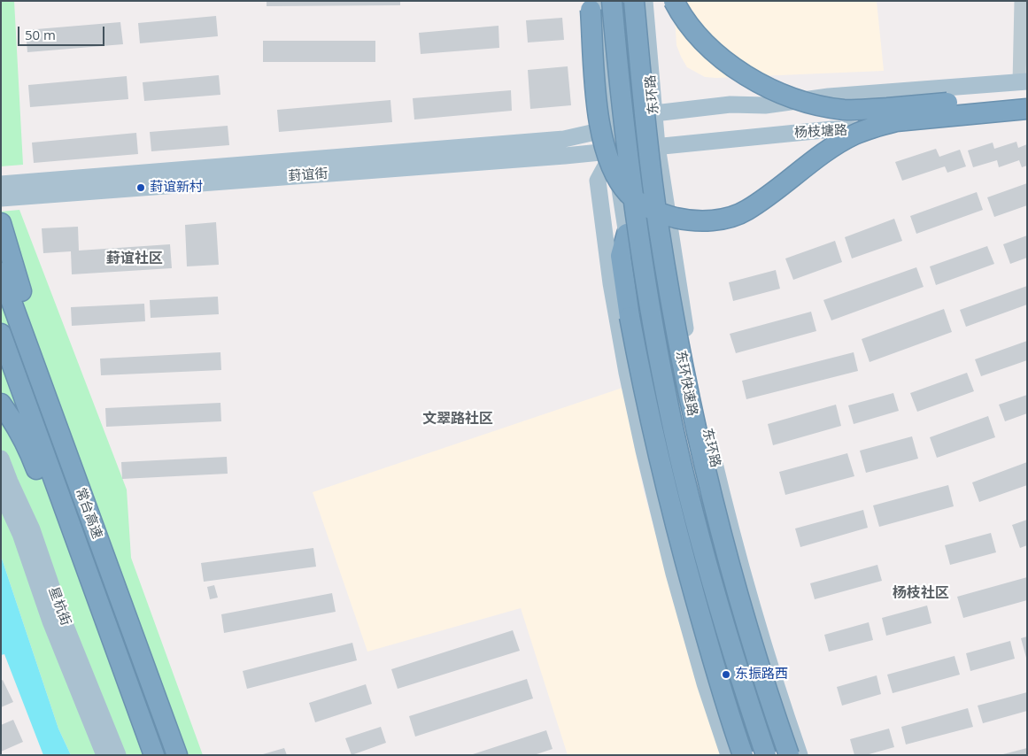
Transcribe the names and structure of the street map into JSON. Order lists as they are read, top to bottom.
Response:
{
  "streets": {
    "highway": ["东环快速路", "常台高速"],
    "main road": [
      "东环路",
      "杨枝塘路",
      "葑谊街",
      "星杭街"
    ]
  },
  "crossings": [
    ["东环路", "杨枝塘路"],
    ["杨枝塘路", "葑谊街"]
  ],
  "districts": ["葑谊社区", "文翠路社区", "杨枝社区"],
  "places": ["葑谊新村", "东振路西"],
  "scale_bar": "50 m"
}
